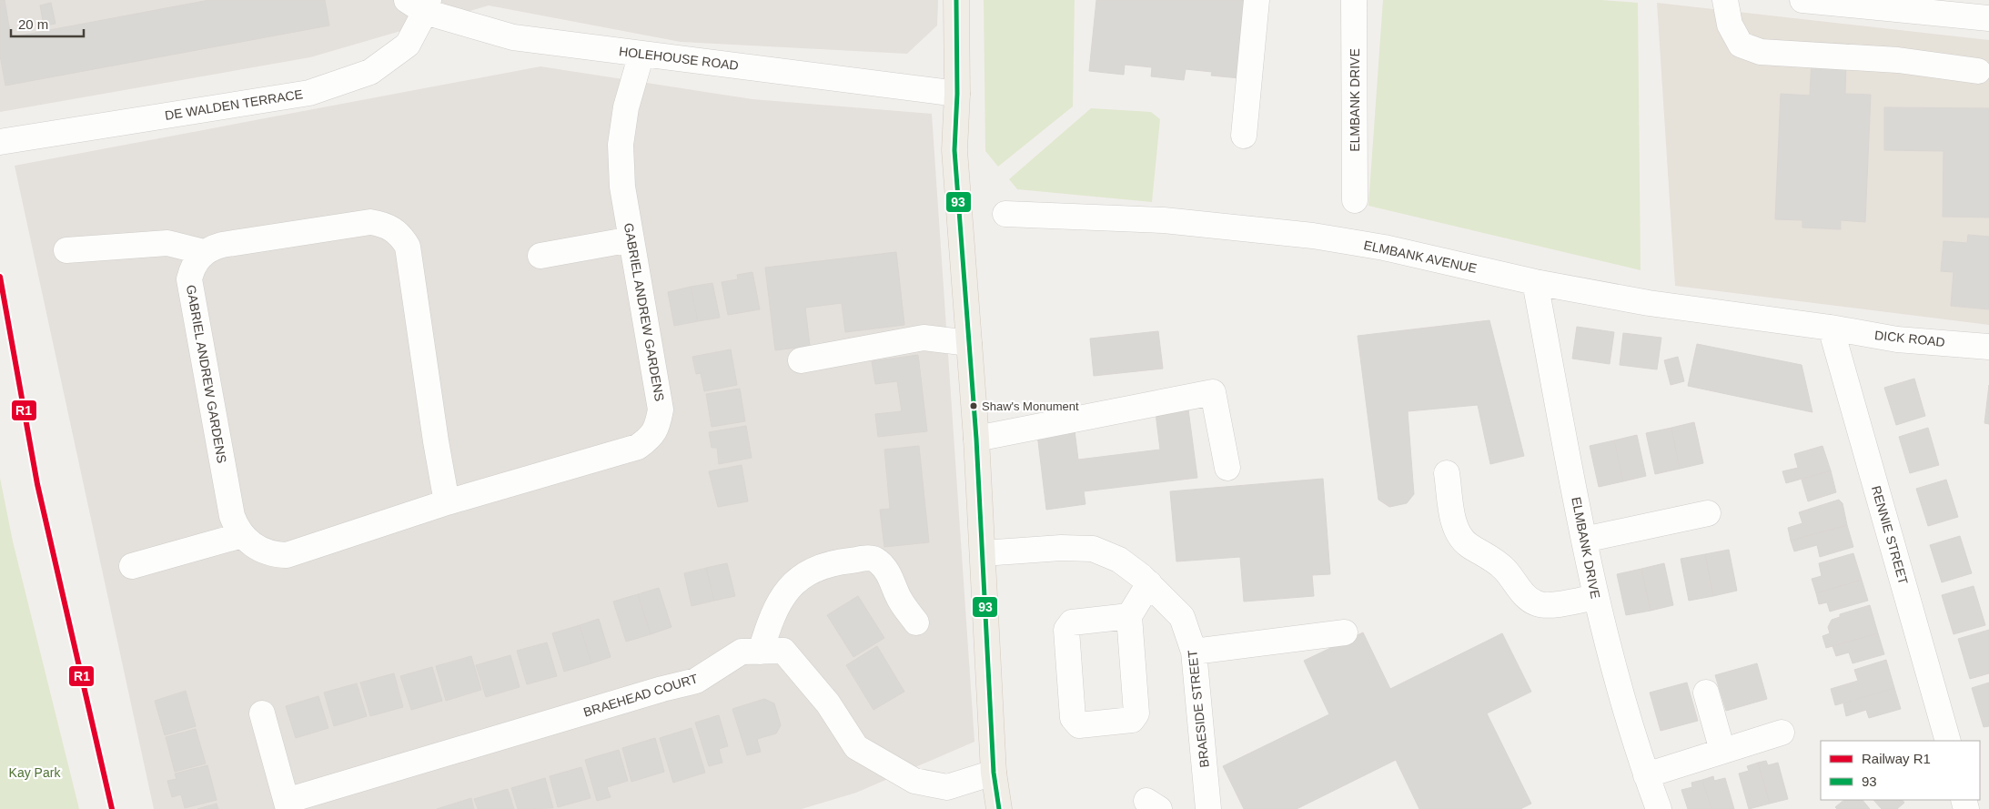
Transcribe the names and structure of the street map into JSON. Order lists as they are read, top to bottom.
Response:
{
  "streets": {
    "street": [
      "HOLEHOUSE ROAD",
      "ELMBANK DRIVE",
      "DE WALDEN TERRACE",
      "ELMBANK AVENUE",
      "GABRIEL ANDREW GARDENS",
      "DICK ROAD",
      "RENNIE STREET",
      "BRAEHEAD COURT",
      "BRAESIDE STREET"
    ]
  },
  "crossings": [
    ["HOLEHOUSE ROAD", "DE WALDEN TERRACE"],
    ["HOLEHOUSE ROAD", "GABRIEL ANDREW GARDENS"],
    ["ELMBANK DRIVE", "ELMBANK AVENUE"],
    ["ELMBANK AVENUE", "DICK ROAD"],
    ["ELMBANK AVENUE", "RENNIE STREET"],
    ["DICK ROAD", "RENNIE STREET"]
  ],
  "parks": ["Kay Park"],
  "places": ["Shaw's Monument"],
  "lines": ["transit line 93", "rail line R1"],
  "legend": ["Railway R1", "93"],
  "scale_bar": "20 m"
}
